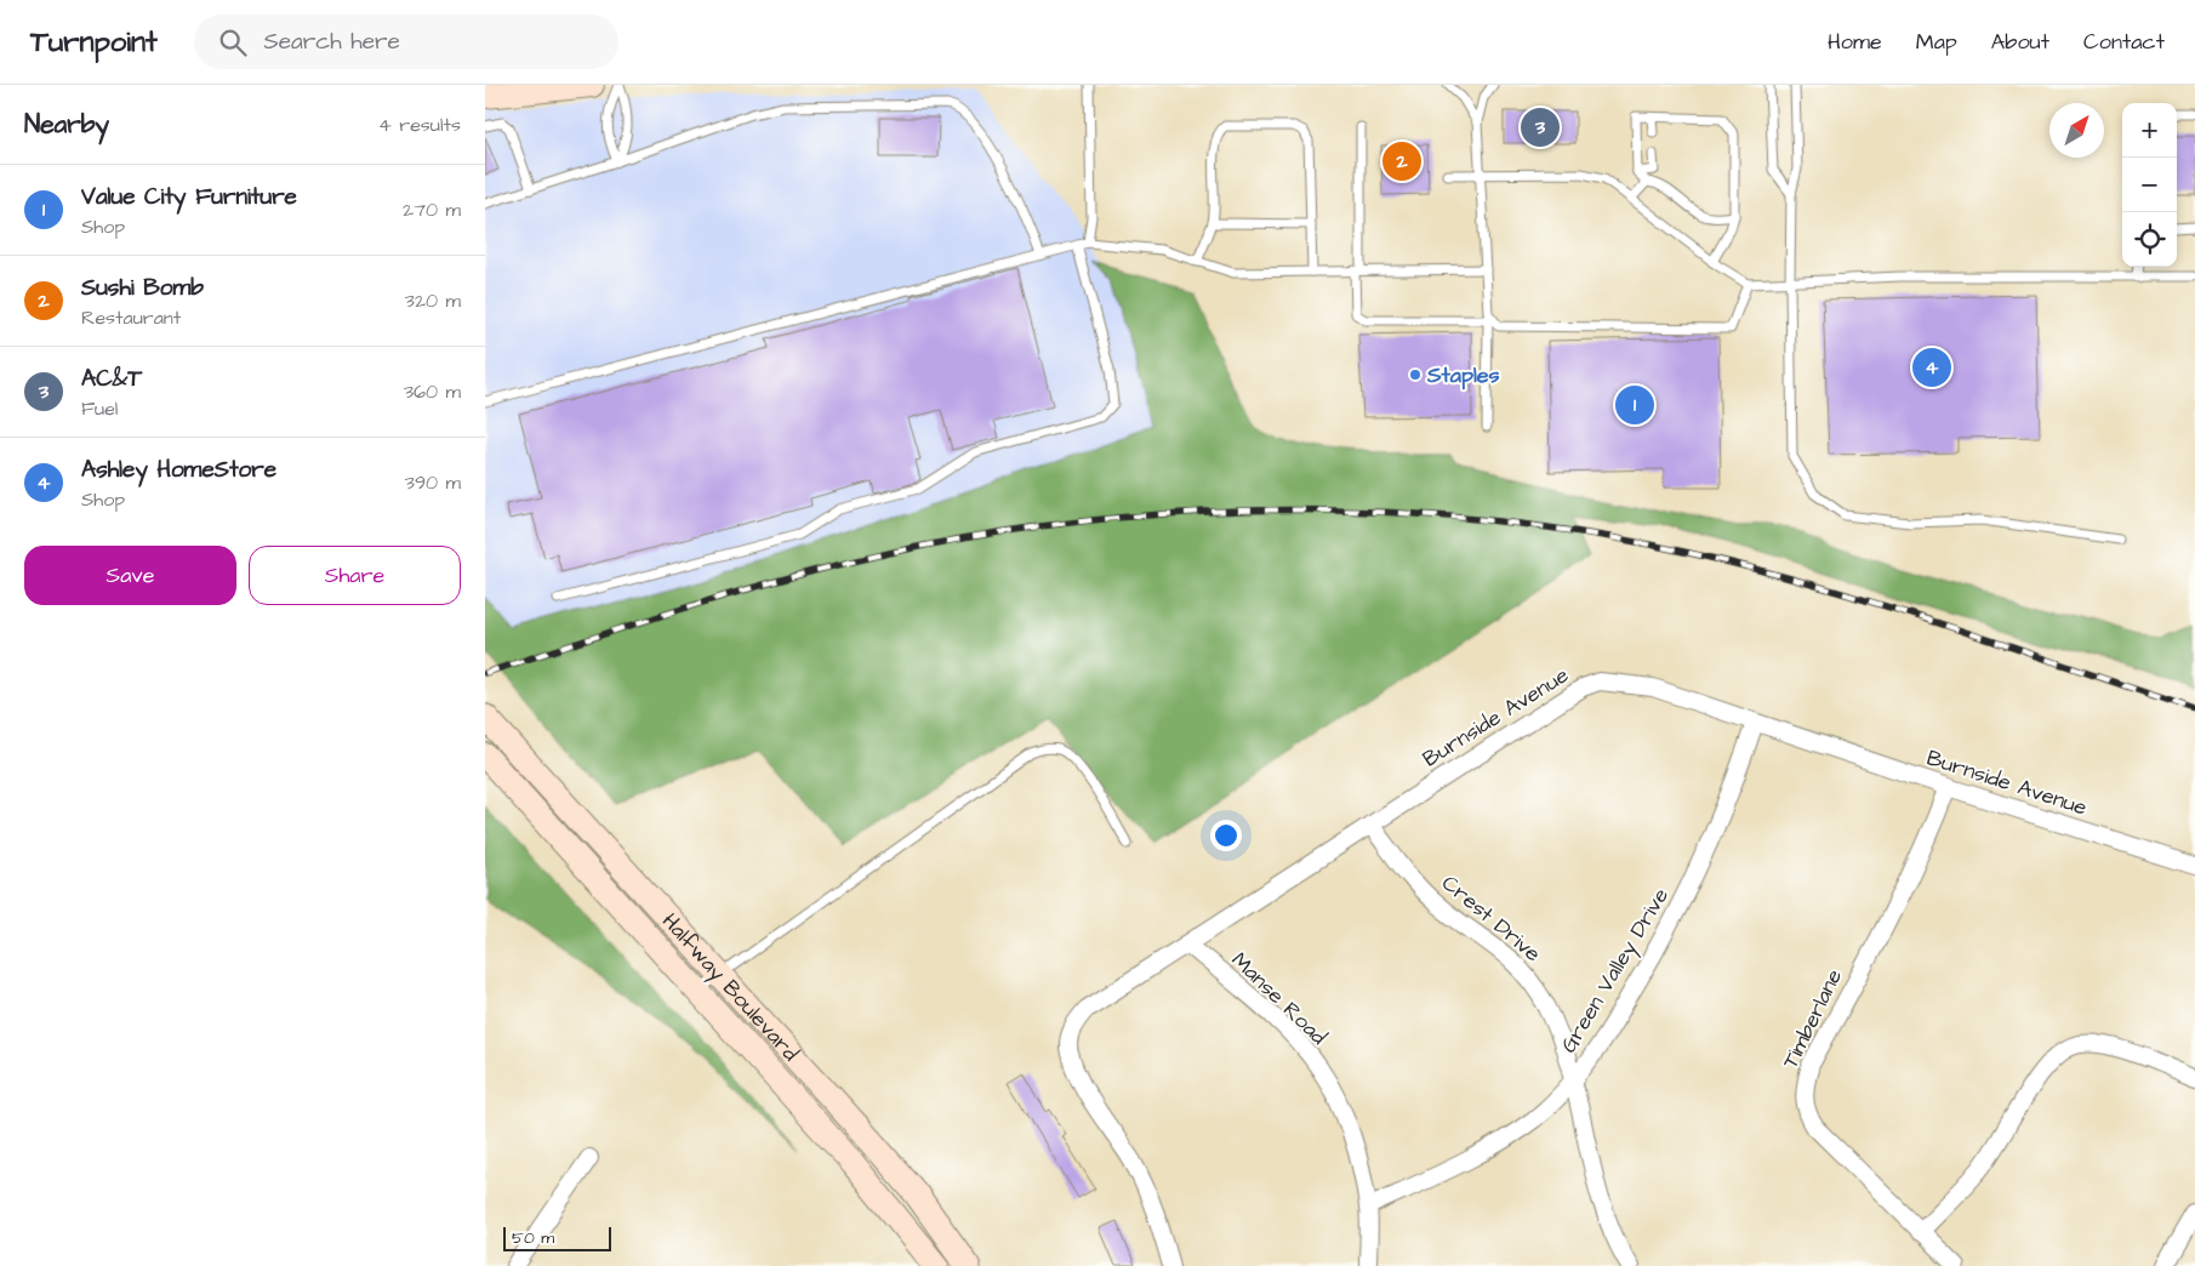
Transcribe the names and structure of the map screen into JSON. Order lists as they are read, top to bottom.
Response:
{
  "streets": {
    "main road": ["Halfway Boulevard"],
    "street": [
      "Burnside Avenue",
      "Crest Drive",
      "Green Valley Drive",
      "Manse Road",
      "Timberlane"
    ]
  },
  "crossings": [
    ["Burnside Avenue", "Crest Drive"],
    ["Burnside Avenue", "Green Valley Drive"],
    ["Burnside Avenue", "Manse Road"],
    ["Burnside Avenue", "Timberlane"],
    ["Crest Drive", "Green Valley Drive"],
    ["Green Valley Drive", "Manse Road"]
  ],
  "places": ["Staples"],
  "scale_bar": "50 m",
  "north": "top right",
  "page": {
    "header": "Turnpoint",
    "search": "Search here",
    "nav": [
      "Home",
      "Map",
      "About",
      "Contact"
    ],
    "heading": ["Nearby", "4 results"],
    "map_buttons": ["+", "−"],
    "pins": [
      "3",
      "2",
      "4",
      "1"
    ],
    "list": [
      {
        "mark": "1",
        "name": "Value City Furniture",
        "note": "Shop",
        "value": "270 m"
      },
      {
        "mark": "2",
        "name": "Sushi Bomb",
        "note": "Restaurant",
        "value": "320 m"
      },
      {
        "mark": "3",
        "name": "AC&T",
        "note": "Fuel",
        "value": "360 m"
      },
      {
        "mark": "4",
        "name": "Ashley HomeStore",
        "note": "Shop",
        "value": "390 m"
      }
    ],
    "buttons": ["Save", "Share"],
    "scale": "50 m"
  }
}
